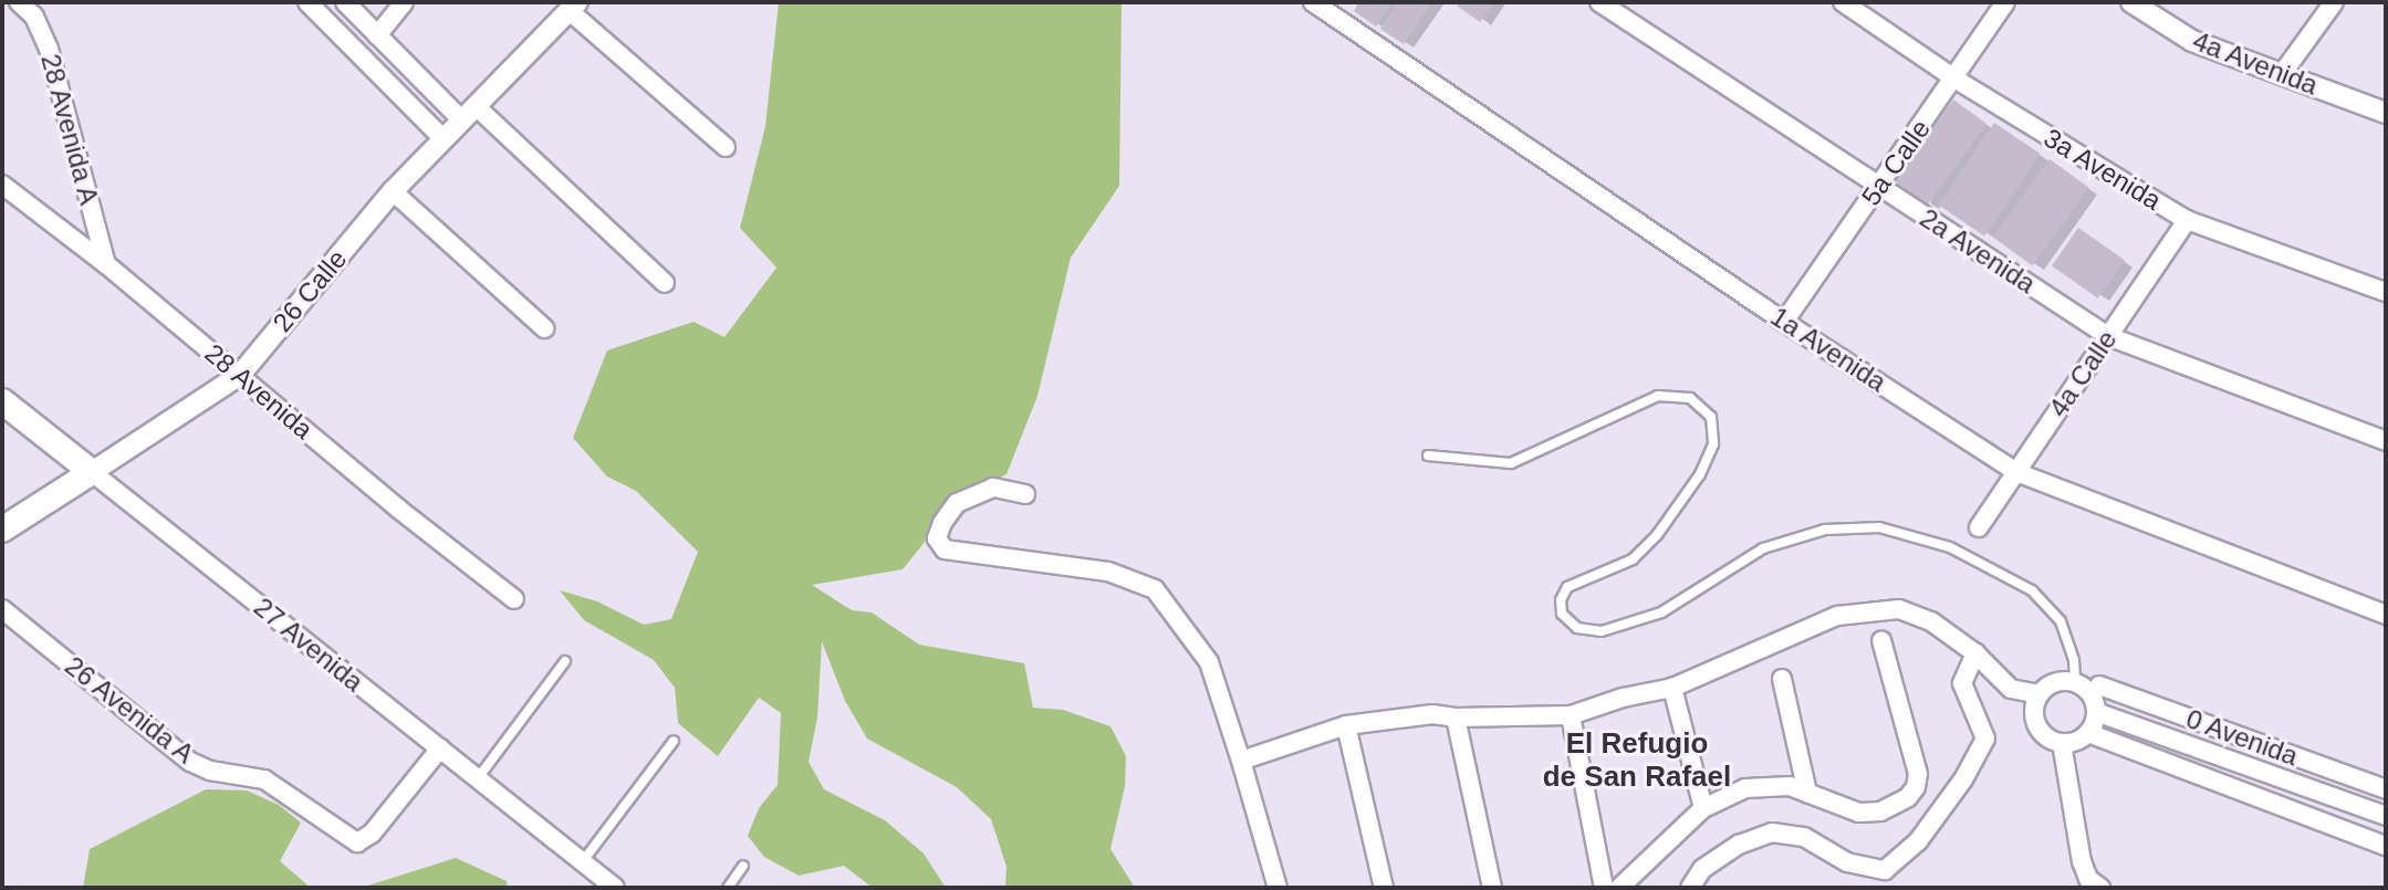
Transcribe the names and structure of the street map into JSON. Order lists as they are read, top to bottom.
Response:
{
  "streets": {
    "main road": ["26 Calle", "27 Avenida"],
    "street": [
      "4a Avenida",
      "28 Avenida A",
      "5a Calle",
      "3a Avenida",
      "2a Avenida",
      "1a Avenida",
      "4a Calle",
      "28 Avenida",
      "26 Avenida A",
      "0 Avenida"
    ]
  },
  "crossings": [
    ["28 Avenida A", "28 Avenida"],
    ["5a Calle", "3a Avenida"],
    ["5a Calle", "2a Avenida"],
    ["5a Calle", "1a Avenida"],
    ["3a Avenida", "4a Calle"],
    ["2a Avenida", "4a Calle"],
    ["26 Calle", "28 Avenida"],
    ["26 Calle", "27 Avenida"],
    ["1a Avenida", "4a Calle"],
    ["27 Avenida", "26 Avenida A"]
  ],
  "districts": ["El Refugio de San Rafael"]
}
